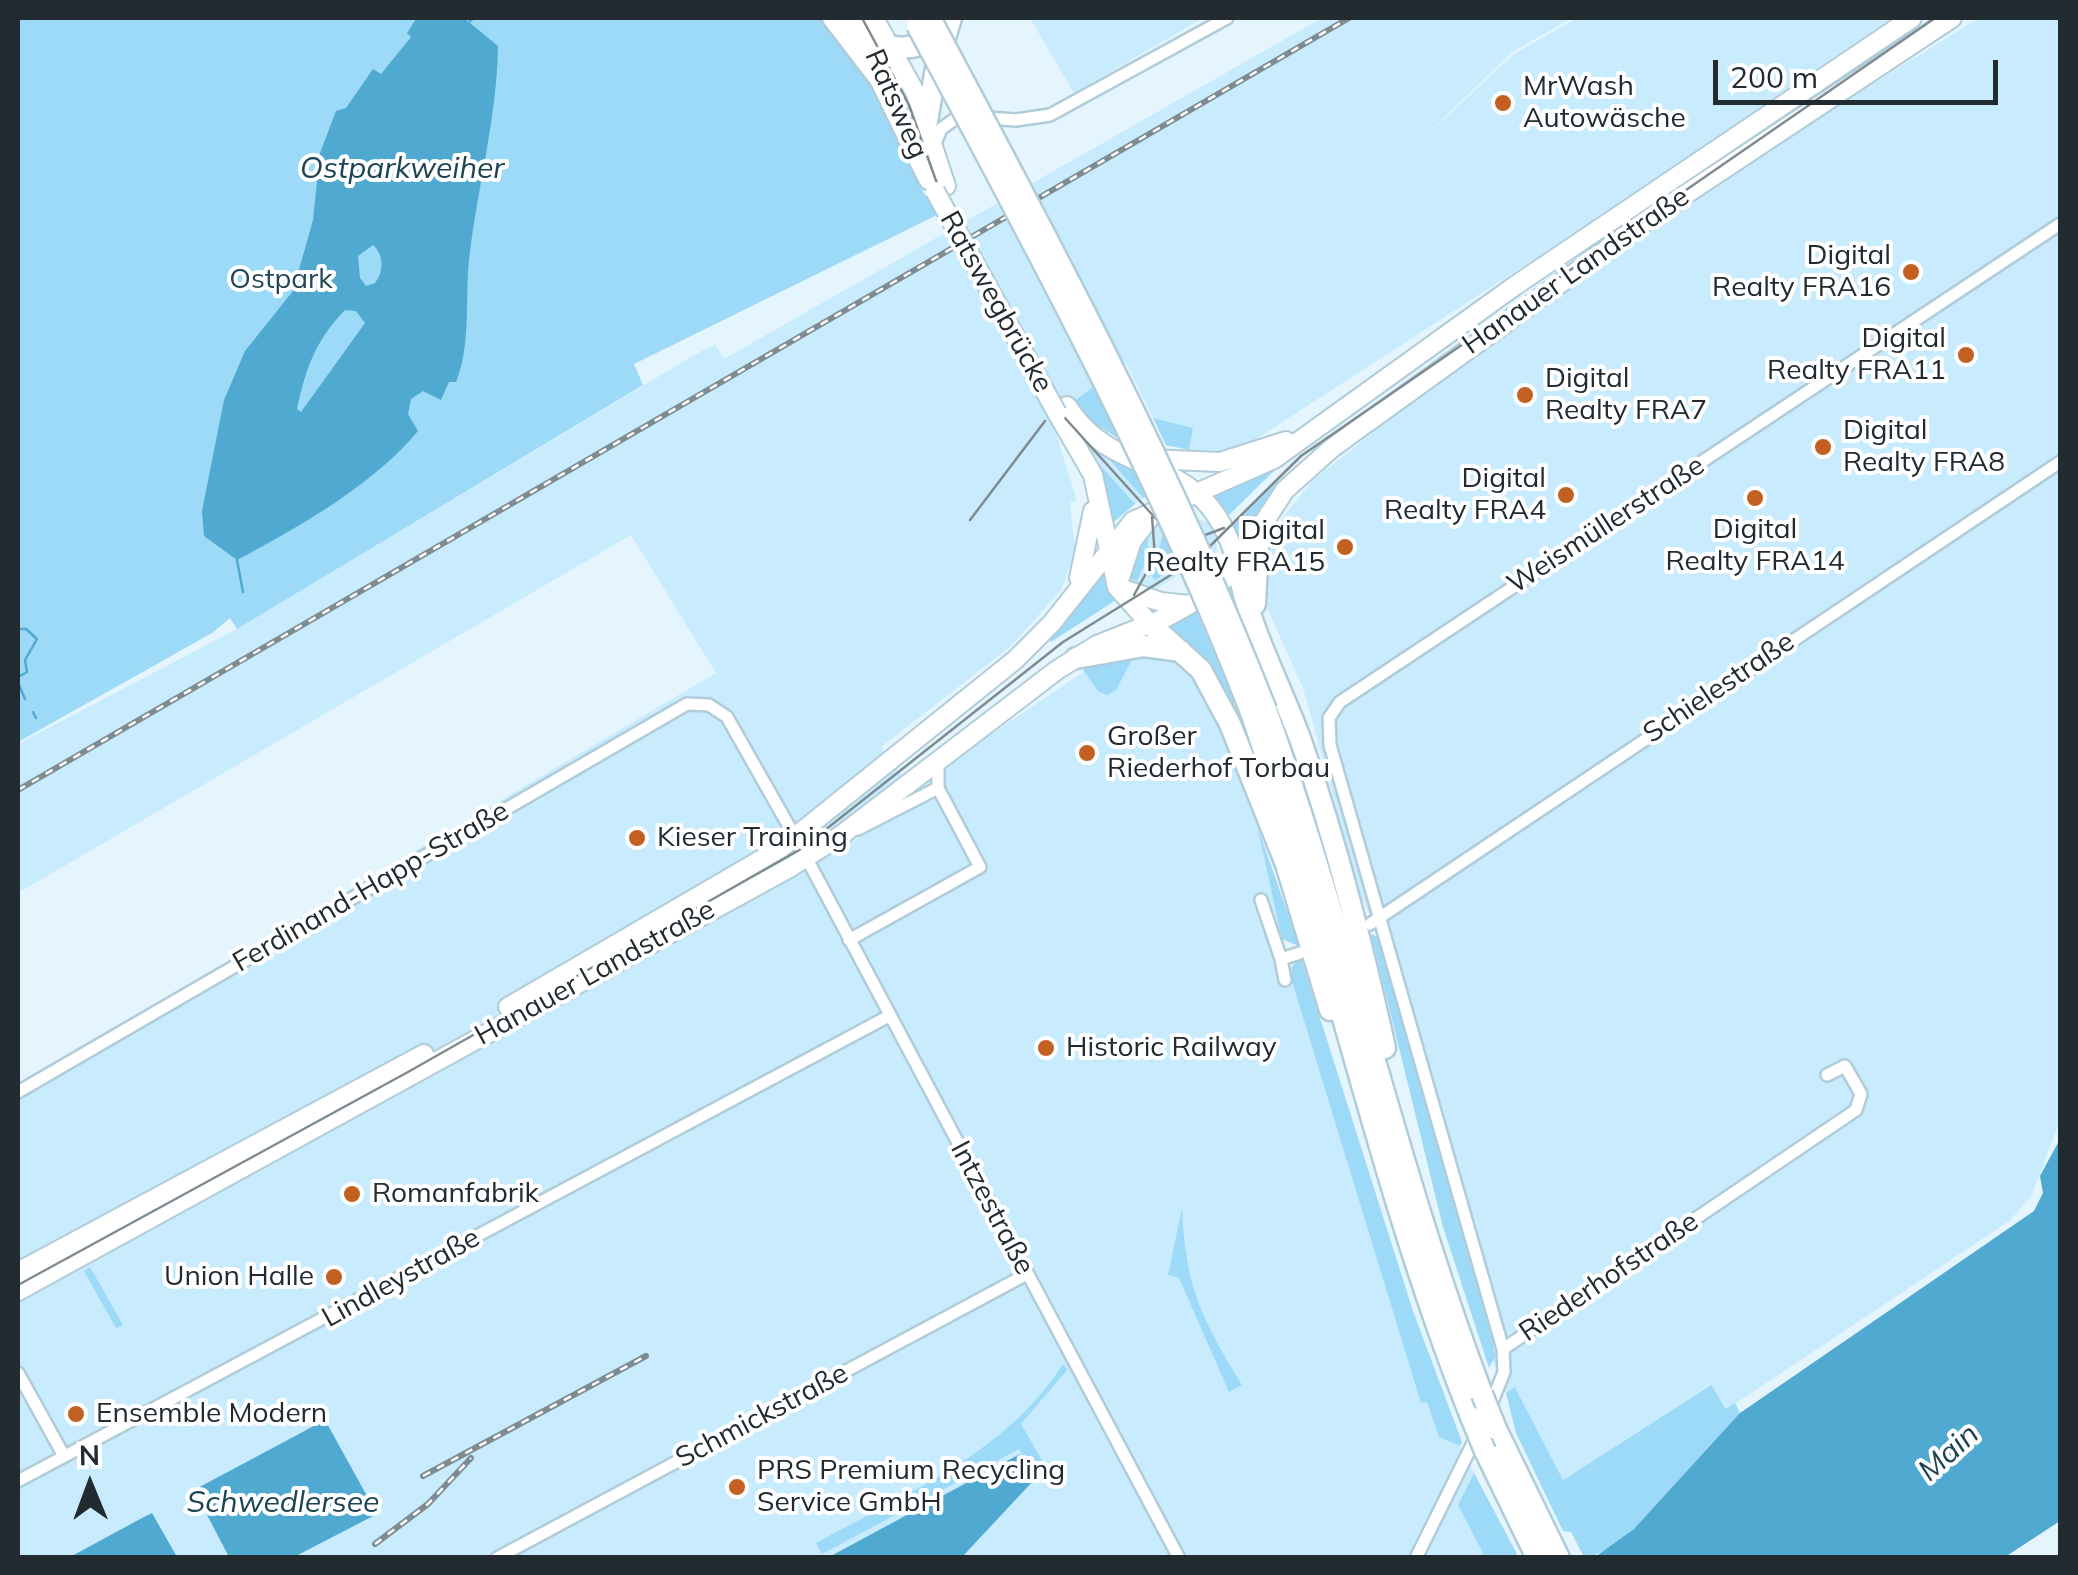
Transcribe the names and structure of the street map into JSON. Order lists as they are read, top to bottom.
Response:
{
  "streets": {
    "main road": ["Ratsweg", "Hanauer Landstraße", "Ratswegbrücke"],
    "street": [
      "Weismüllerstraße",
      "Schielestraße",
      "Ferdinand-Happ-Straße",
      "Intzestraße",
      "Riederhofstraße",
      "Lindleystraße",
      "Schmickstraße"
    ]
  },
  "crossings": [
    ["Ratsweg", "Ratswegbrücke"],
    ["Hanauer Landstraße", "Ferdinand-Happ-Straße"],
    ["Hanauer Landstraße", "Intzestraße"],
    ["Weismüllerstraße", "Schielestraße"],
    ["Weismüllerstraße", "Riederhofstraße"],
    ["Schielestraße", "Riederhofstraße"],
    ["Intzestraße", "Lindleystraße"],
    ["Intzestraße", "Schmickstraße"]
  ],
  "water": ["Ostparkweiher", "Main", "Schwedlersee"],
  "parks": ["Ostpark"],
  "places": [
    "MrWash Autowäsche",
    "Digital Realty FRA16",
    "Digital Realty FRA11",
    "Digital Realty FRA7",
    "Digital Realty FRA8",
    "Digital Realty FRA4",
    "Digital Realty FRA14",
    "Digital Realty FRA15",
    "Großer Riederhof Torbau",
    "Kieser Training",
    "Historic Railway",
    "Romanfabrik",
    "Union Halle",
    "Ensemble Modern",
    "PRS Premium Recycling Service GmbH"
  ],
  "scale_bar": "200 m",
  "north": "top"
}
